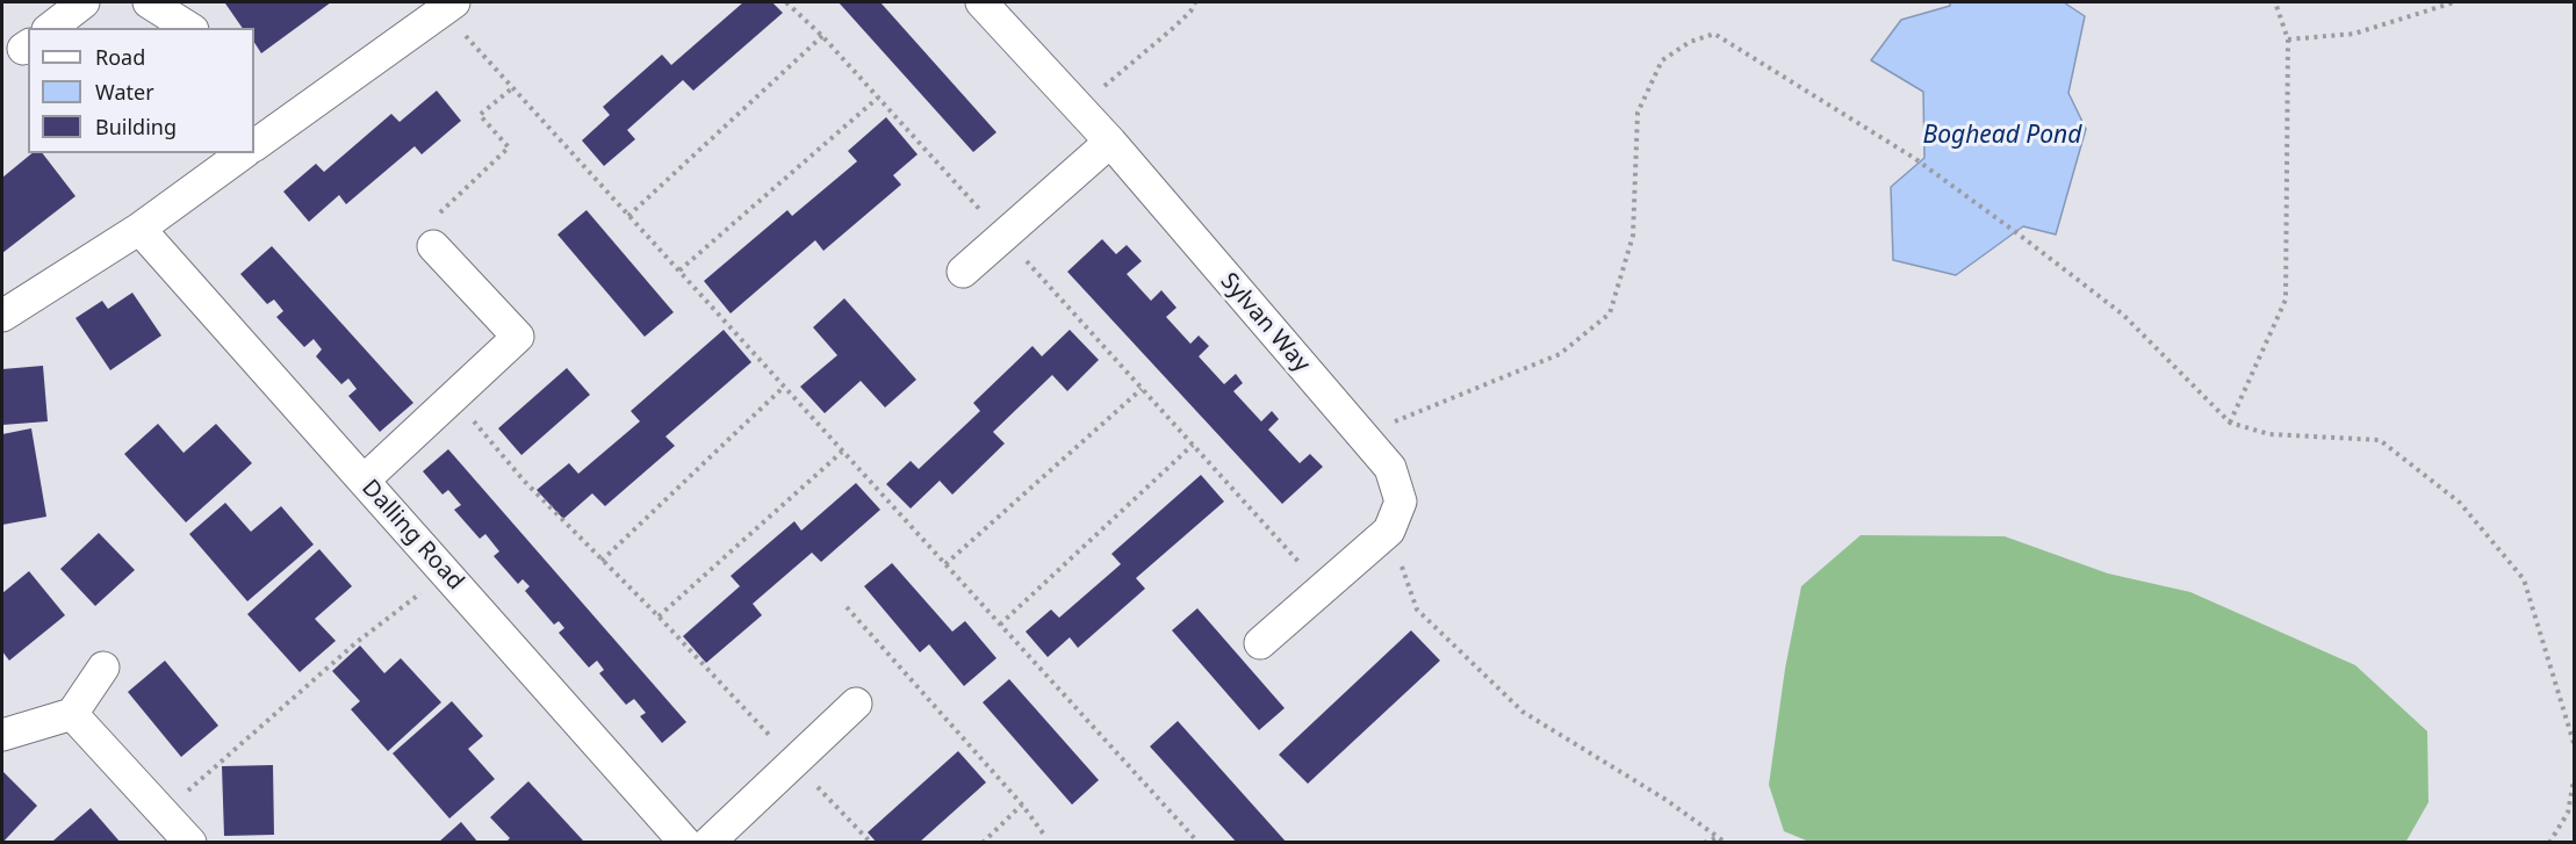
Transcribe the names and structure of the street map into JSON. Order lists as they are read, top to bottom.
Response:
{
  "streets": {
    "street": ["Sylvan Way", "Dalling Road"]
  },
  "water": ["Boghead Pond"],
  "legend": ["Road", "Water", "Building"]
}
